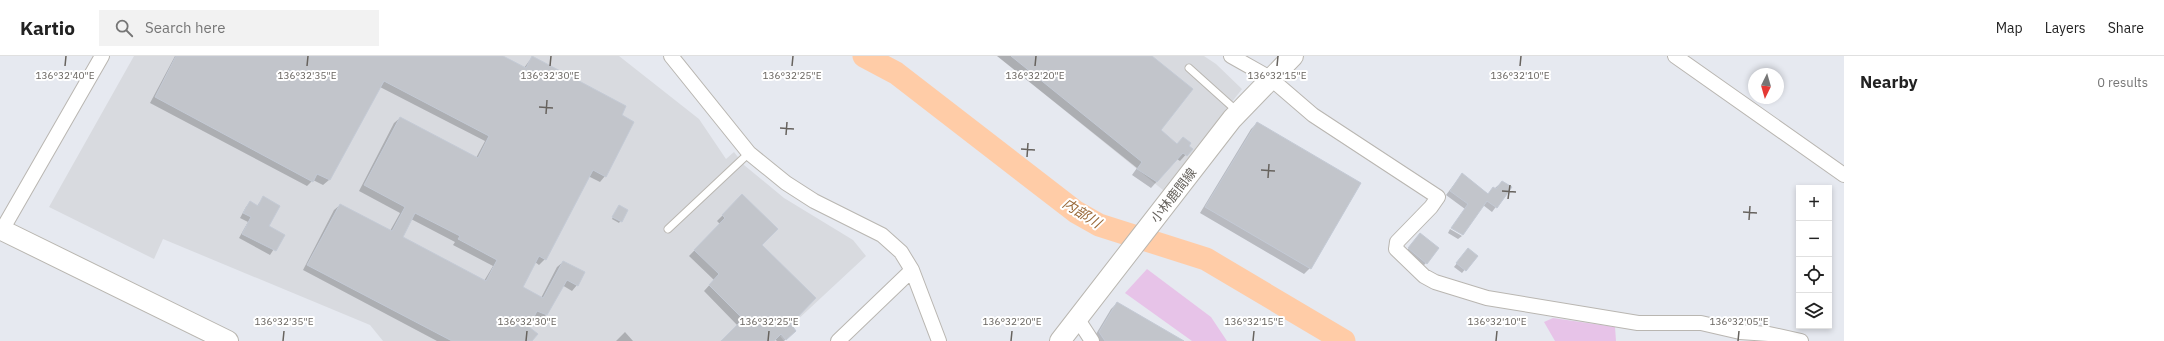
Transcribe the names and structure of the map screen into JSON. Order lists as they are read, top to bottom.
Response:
{
  "streets": {
    "main road": ["小林鹿間線"]
  },
  "water": ["内部川"],
  "north": "bottom",
  "page": {
    "header": "Kartio",
    "search": "Search here",
    "nav": ["Map", "Layers", "Share"],
    "heading": ["Nearby", "0 results"],
    "map_buttons": ["+", "−"]
  },
  "coordinates": [
    "136°32'40\"E",
    "136°32'35\"E",
    "136°32'30\"E",
    "136°32'25\"E",
    "136°32'20\"E",
    "136°32'15\"E",
    "136°32'10\"E",
    "136°32'05\"E"
  ]
}
